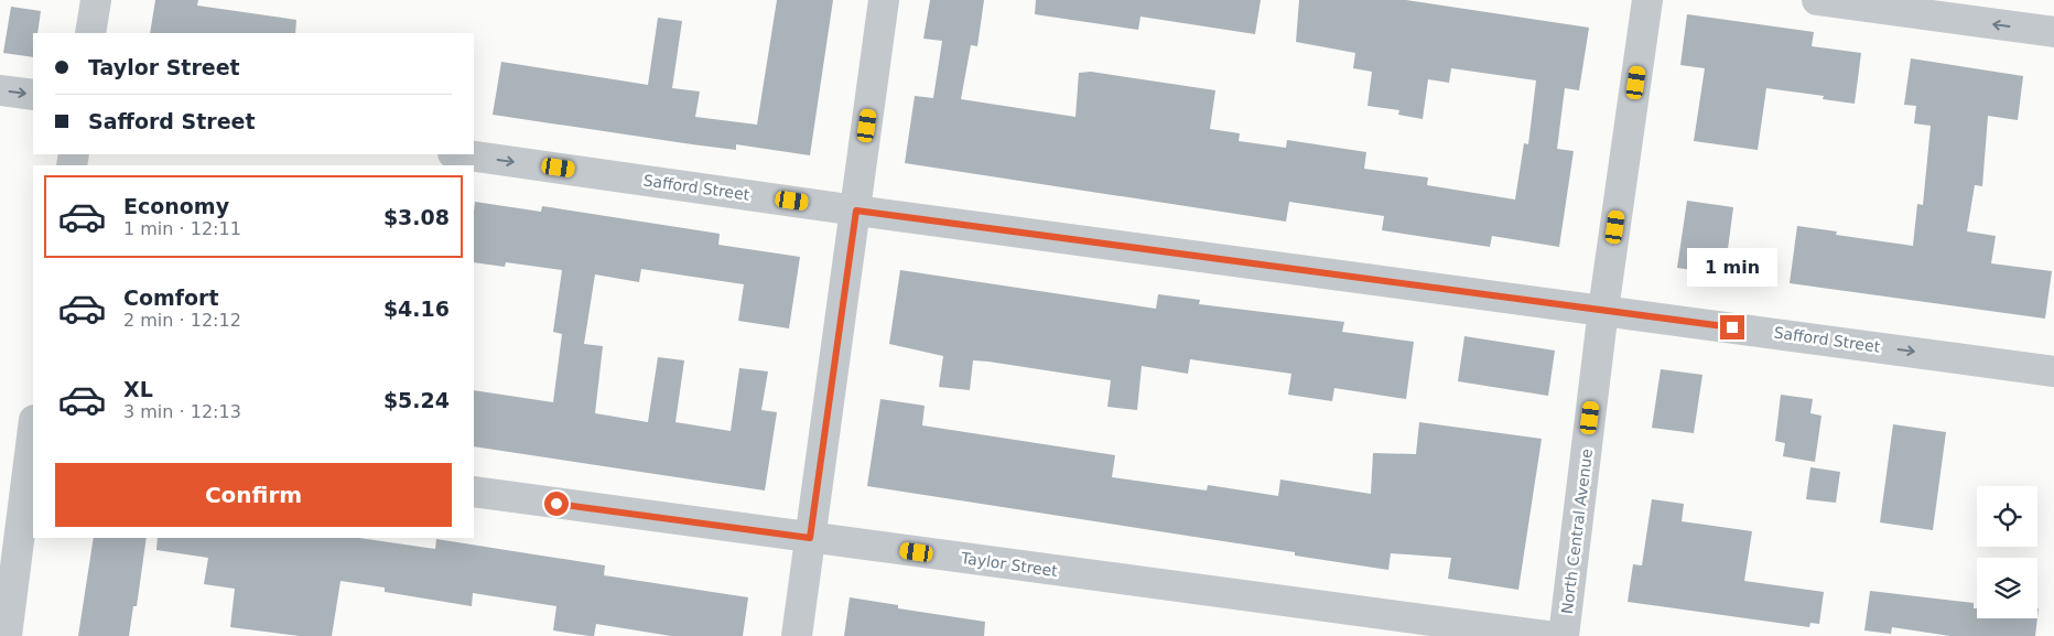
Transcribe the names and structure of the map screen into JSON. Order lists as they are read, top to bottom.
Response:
{
  "streets": {
    "street": ["Safford Street", "North Central Avenue", "Taylor Street"]
  },
  "crossings": [
    ["Safford Street", "North Central Avenue"]
  ],
  "one_way": ["Safford Street"],
  "page": {
    "banner": ["Taylor Street", "Safford Street"],
    "list": [
      {
        "name": "Economy",
        "note": "1 min · 12:11",
        "value": "$3.08"
      },
      {
        "name": "Comfort",
        "note": "2 min · 12:12",
        "value": "$4.16"
      },
      {
        "name": "XL",
        "note": "3 min · 12:13",
        "value": "$5.24"
      }
    ],
    "bubble": "1 min",
    "buttons": "Confirm"
  }
}
